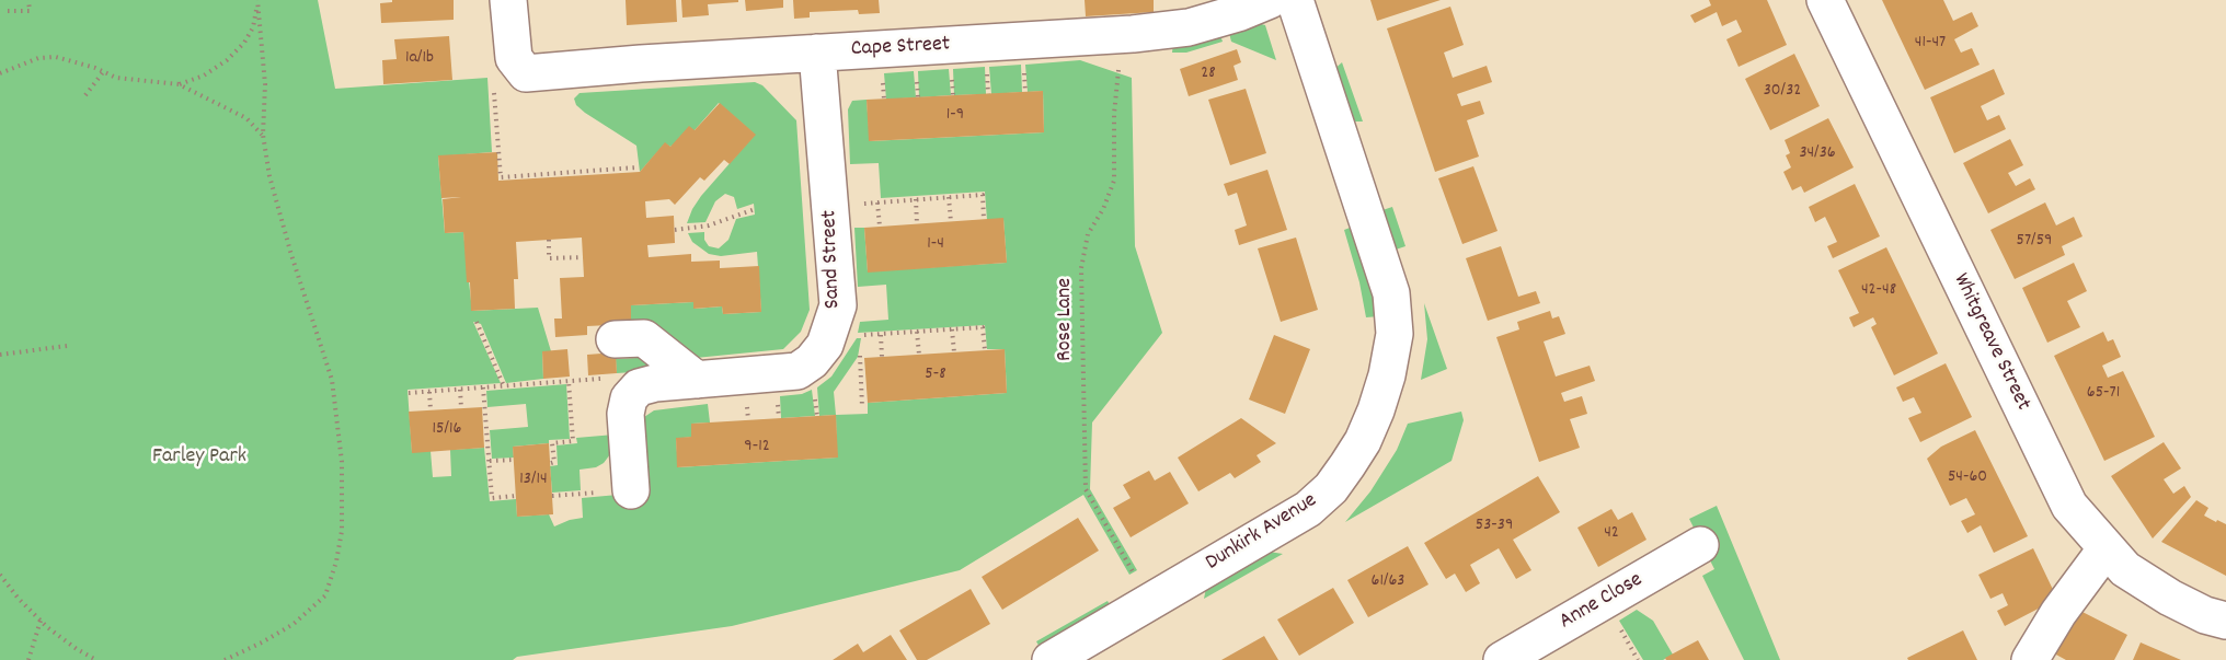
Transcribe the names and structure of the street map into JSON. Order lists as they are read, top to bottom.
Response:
{
  "streets": {
    "street": [
      "Cape Street",
      "Sand Street",
      "Whitgreave Street",
      "Dunkirk Avenue",
      "Anne Close"
    ],
    "path": ["Rose Lane"]
  },
  "crossings": [
    ["Cape Street", "Sand Street"]
  ],
  "parks": ["Farley Park"],
  "house_numbers": [
    "41-47",
    "1a/1b",
    "28",
    "30/32",
    "1-9",
    "34/36",
    "57/59",
    "1-4",
    "42-48",
    "5-8",
    "65-71",
    "15/16",
    "9-12",
    "54-60",
    "13/14",
    "53-39",
    "42",
    "61/63"
  ]
}
